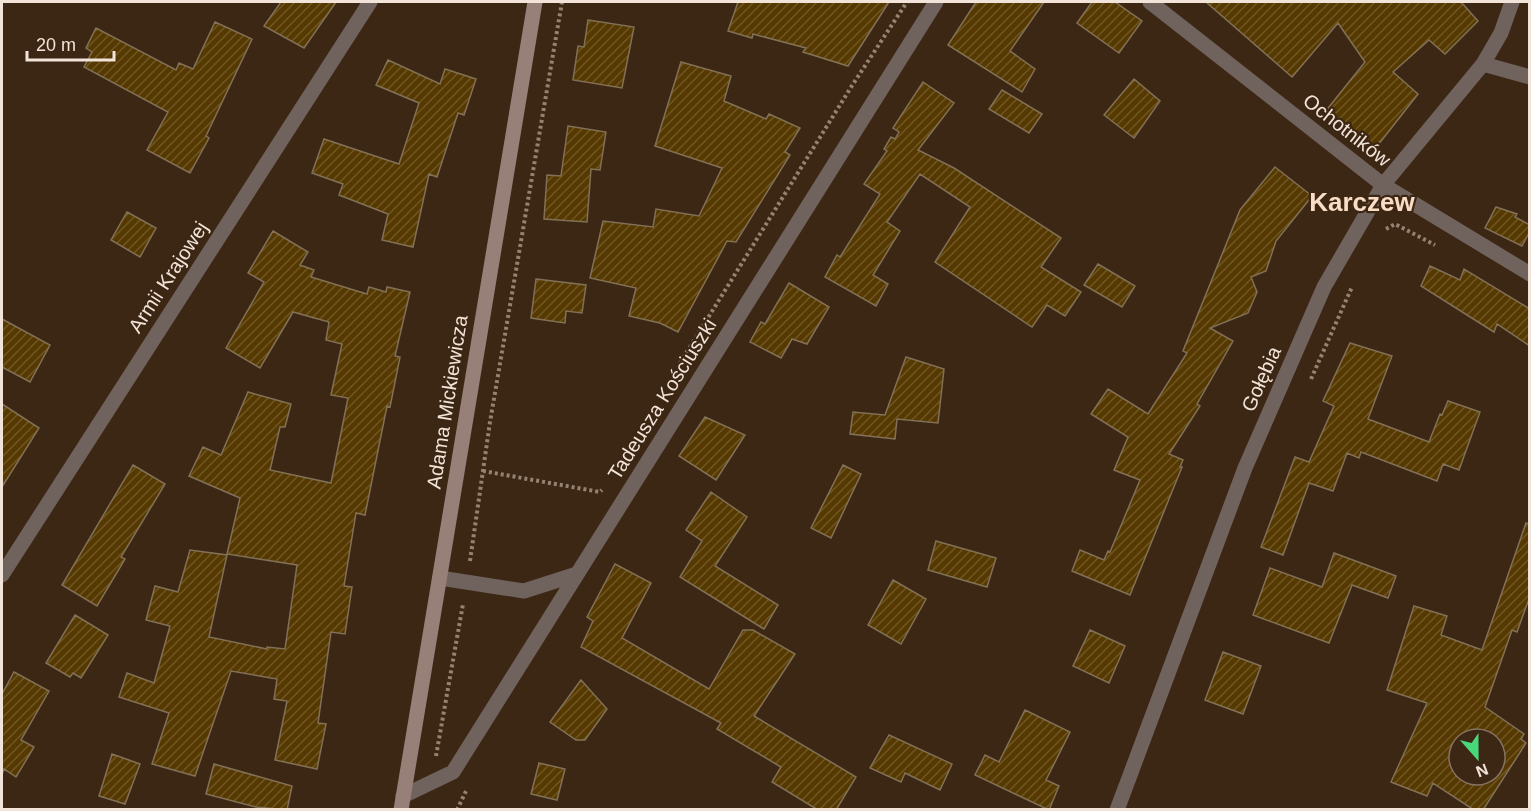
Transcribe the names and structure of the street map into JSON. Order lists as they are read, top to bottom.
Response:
{
  "streets": {
    "main road": ["Adama Mickiewicza"],
    "street": [
      "Ochotników",
      "Armii Krajowej",
      "Gołębia",
      "Tadeusza Kościuszki"
    ]
  },
  "crossings": [
    ["Ochotników", "Gołębia"]
  ],
  "districts": ["Karczew"],
  "scale_bar": "20 m",
  "north": "bottom"
}
